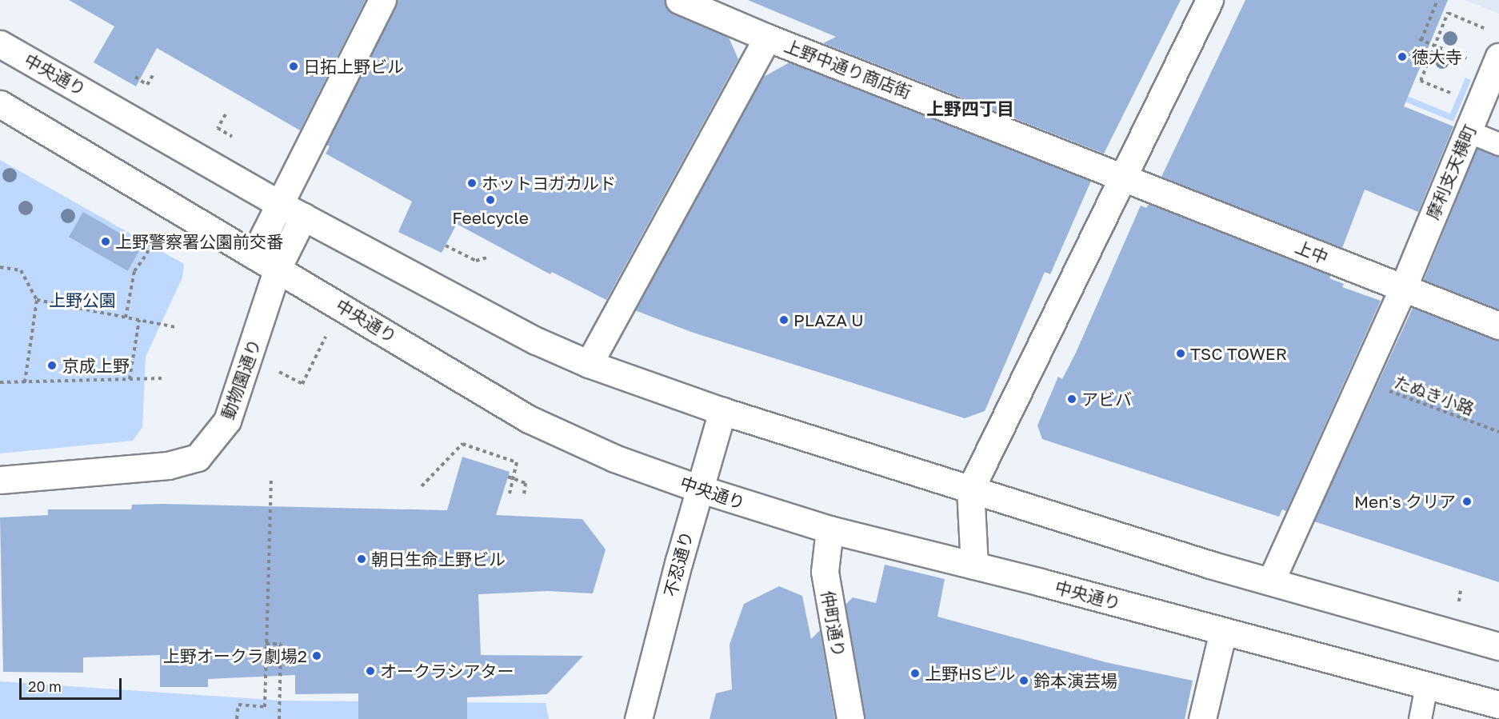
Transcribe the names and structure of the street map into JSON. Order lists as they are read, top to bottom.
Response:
{
  "streets": {
    "main road": [
      "上野中通り商店街",
      "中央通り",
      "摩利支天横町",
      "上中",
      "動物園通り",
      "不忍通り",
      "仲町通り"
    ],
    "path": ["たぬき小路"]
  },
  "crossings": [
    ["上野中通り商店街", "上中"],
    ["中央通り", "摩利支天横町"],
    ["中央通り", "動物園通り"],
    ["中央通り", "不忍通り"],
    ["中央通り", "仲町通り"],
    ["摩利支天横町", "上中"],
    ["摩利支天横町", "たぬき小路"]
  ],
  "districts": ["上野四丁目"],
  "parks": ["上野公園"],
  "places": [
    "徳大寺",
    "日拓上野ビル",
    "ホットヨガカルド",
    "Feelcycle",
    "上野警察署公園前交番",
    "PLAZA U",
    "TSC TOWER",
    "京成上野",
    "アビバ",
    "Men's クリア",
    "朝日生命上野ビル",
    "上野オークラ劇場2",
    "オークラシアター",
    "上野HSビル",
    "鈴本演芸場"
  ],
  "scale_bar": "20 m"
}
